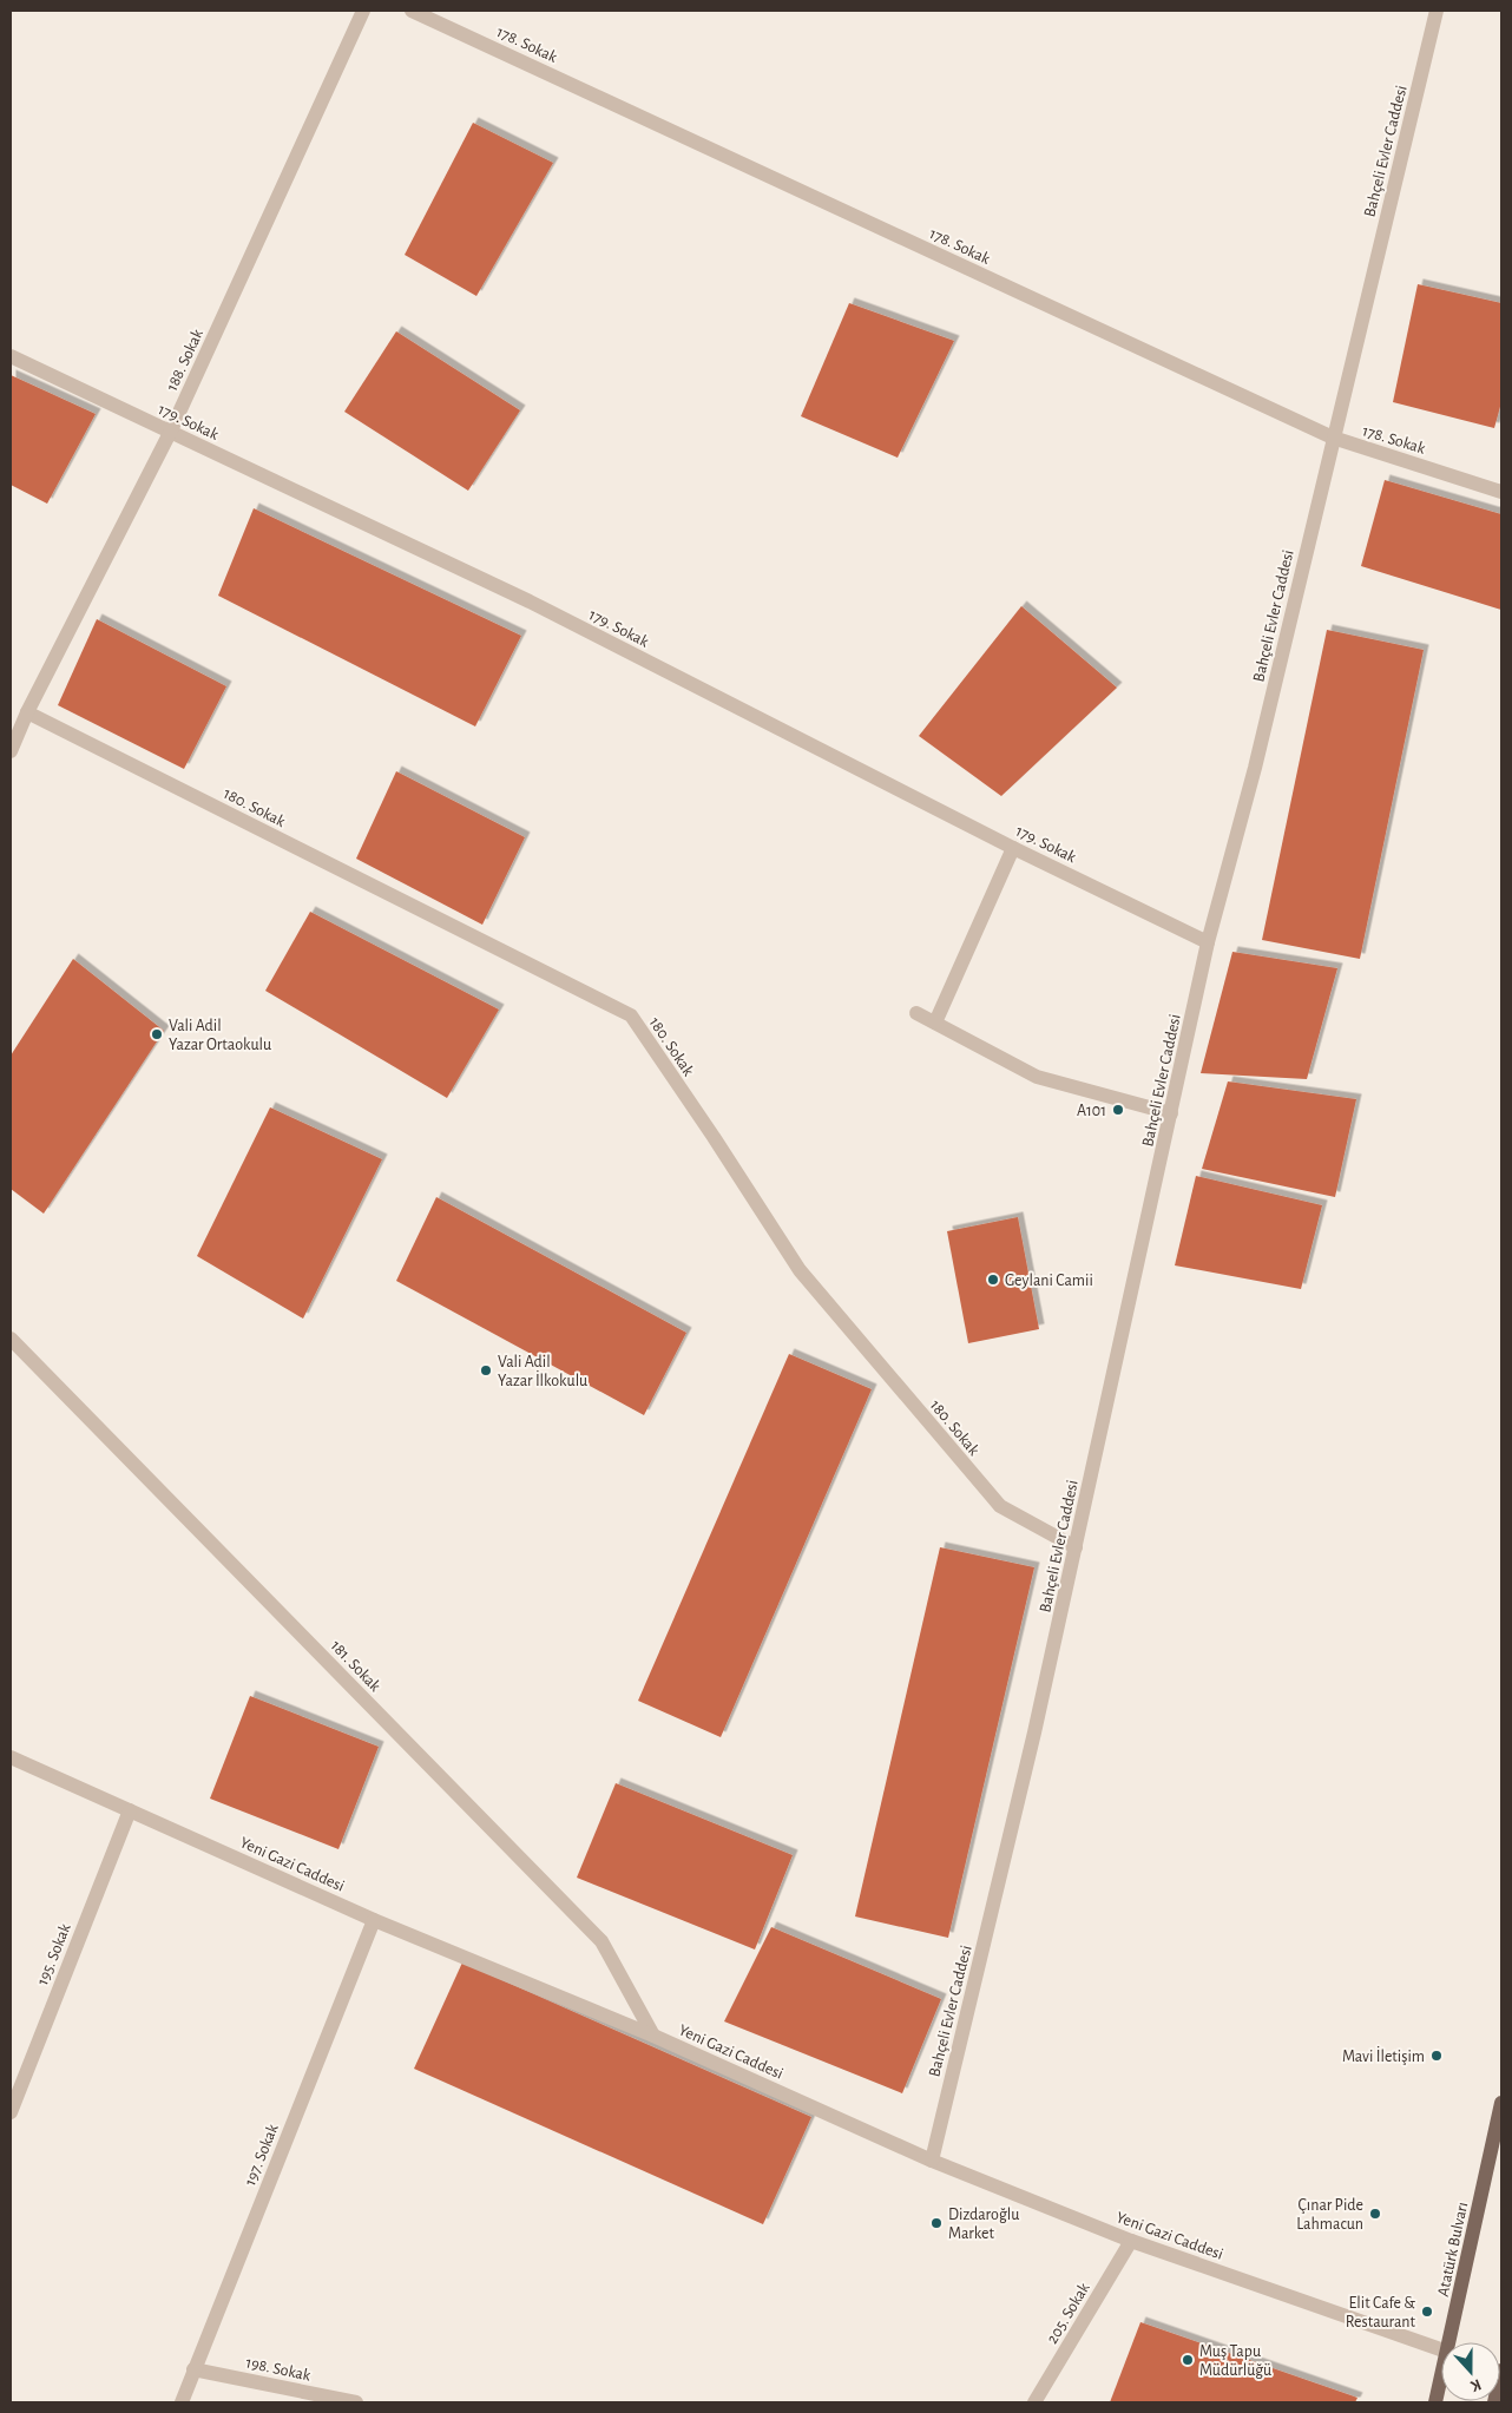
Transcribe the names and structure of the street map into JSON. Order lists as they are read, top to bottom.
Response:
{
  "streets": {
    "main road": ["Atatürk Bulvarı"],
    "street": [
      "178. Sokak",
      "Bahçeli Evler Caddesi",
      "188. Sokak",
      "179. Sokak",
      "180. Sokak",
      "181. Sokak",
      "Yeni Gazi Caddesi",
      "195. Sokak",
      "197. Sokak",
      "205. Sokak",
      "198. Sokak"
    ]
  },
  "crossings": [
    ["178. Sokak", "Bahçeli Evler Caddesi"],
    ["Bahçeli Evler Caddesi", "179. Sokak"],
    ["Bahçeli Evler Caddesi", "180. Sokak"],
    ["Bahçeli Evler Caddesi", "Yeni Gazi Caddesi"],
    ["188. Sokak", "179. Sokak"],
    ["188. Sokak", "180. Sokak"],
    ["181. Sokak", "Yeni Gazi Caddesi"],
    ["Yeni Gazi Caddesi", "195. Sokak"],
    ["Yeni Gazi Caddesi", "197. Sokak"],
    ["Yeni Gazi Caddesi", "205. Sokak"],
    ["197. Sokak", "198. Sokak"]
  ],
  "places": [
    "Vali Adil Yazar Ortaokulu",
    "A101",
    "Geylani Camii",
    "Vali Adil Yazar İlkokulu",
    "Mavi İletişim",
    "Çınar Pide Lahmacun",
    "Dizdaroğlu Market",
    "Elit Cafe & Restaurant",
    "Muş Tapu Müdürlüğü"
  ],
  "north": "bottom"
}
